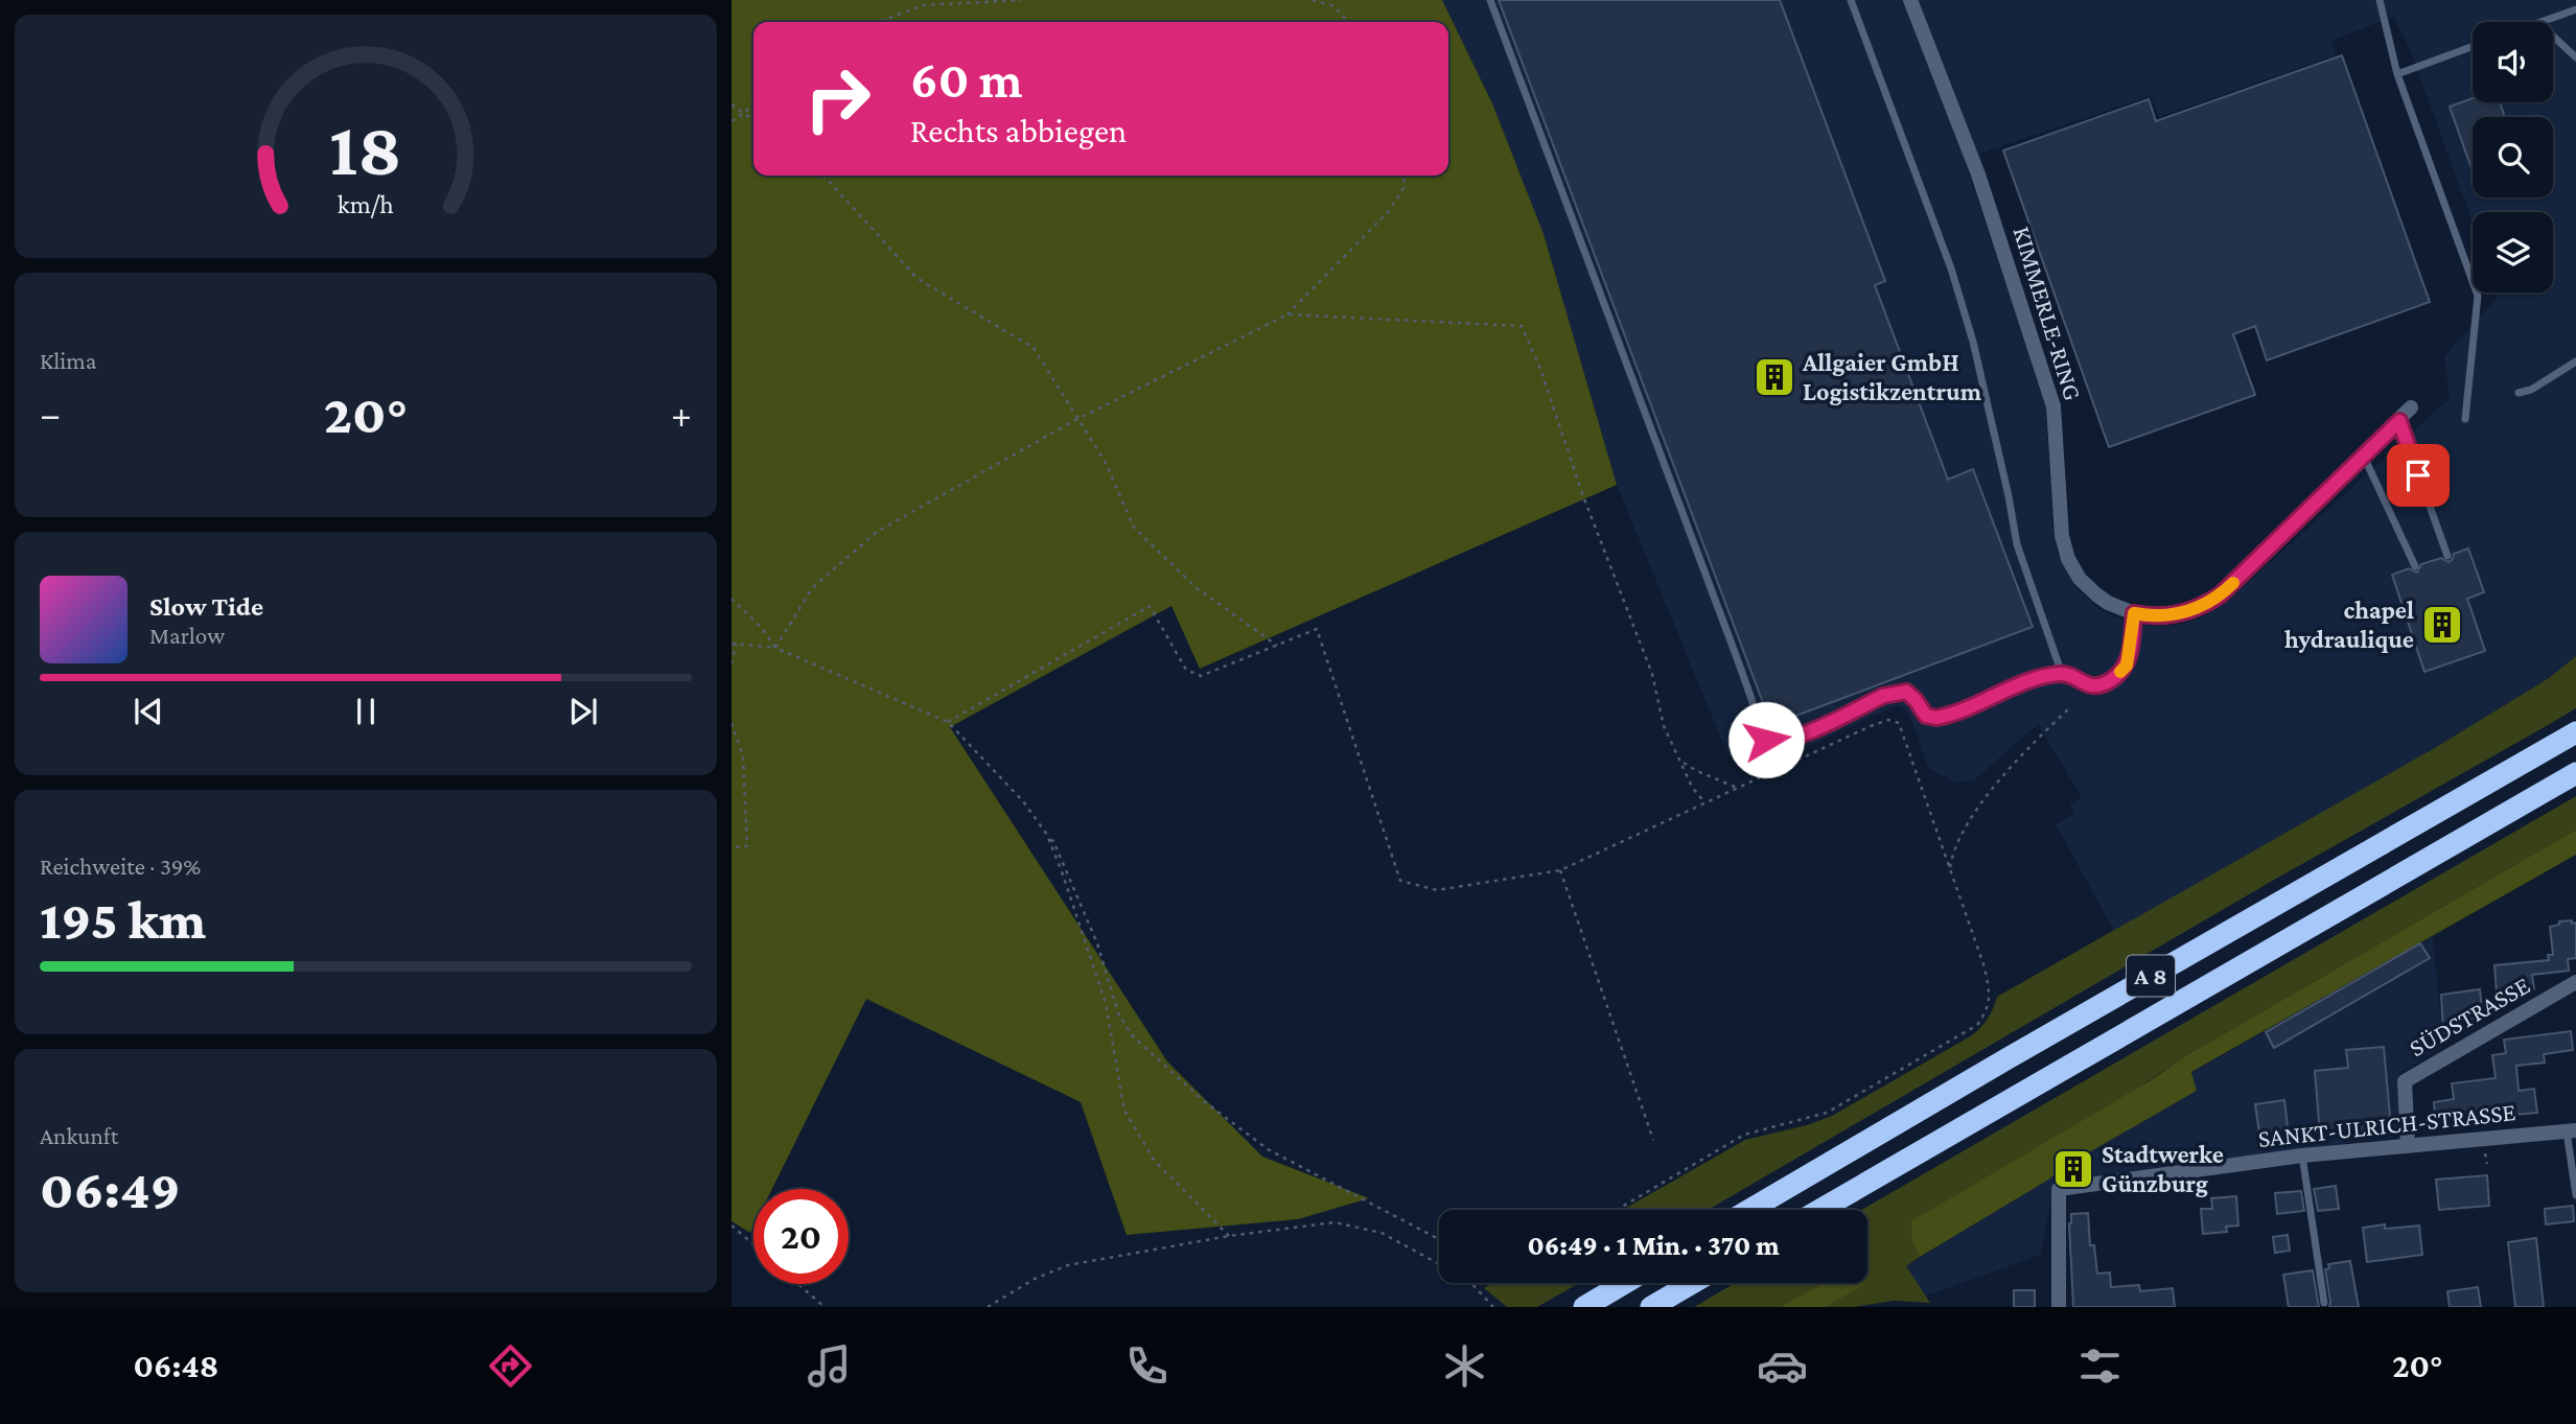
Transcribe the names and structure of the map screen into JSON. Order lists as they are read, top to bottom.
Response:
{
  "streets": {
    "highway": ["A 8"],
    "street": ["KIMMERLE-RING", "SÜDSTRASSE", "SANKT-ULRICH-STRASSE"]
  },
  "crossings": [
    ["SÜDSTRASSE", "SANKT-ULRICH-STRASSE"]
  ],
  "places": {
    "building": ["Allgaier GmbH Logistikzentrum", "chapel hydraulique", "Stadtwerke Günzburg"]
  },
  "page": {
    "turn": ["60 m", "Rechts abbiegen"],
    "tile": [
      "Klima",
      ["Reichweite · 39%", "195 km"],
      ["Ankunft", "06:49"]
    ],
    "heat": ["−", "20°", "+"],
    "song": ["Slow Tide", "Marlow"],
    "limit": "20",
    "trip": "06:49 · 1 Min. · 370 m",
    "tabs": ["06:48", "20°"],
    "gauge": ["18", "km/h"]
  }
}
